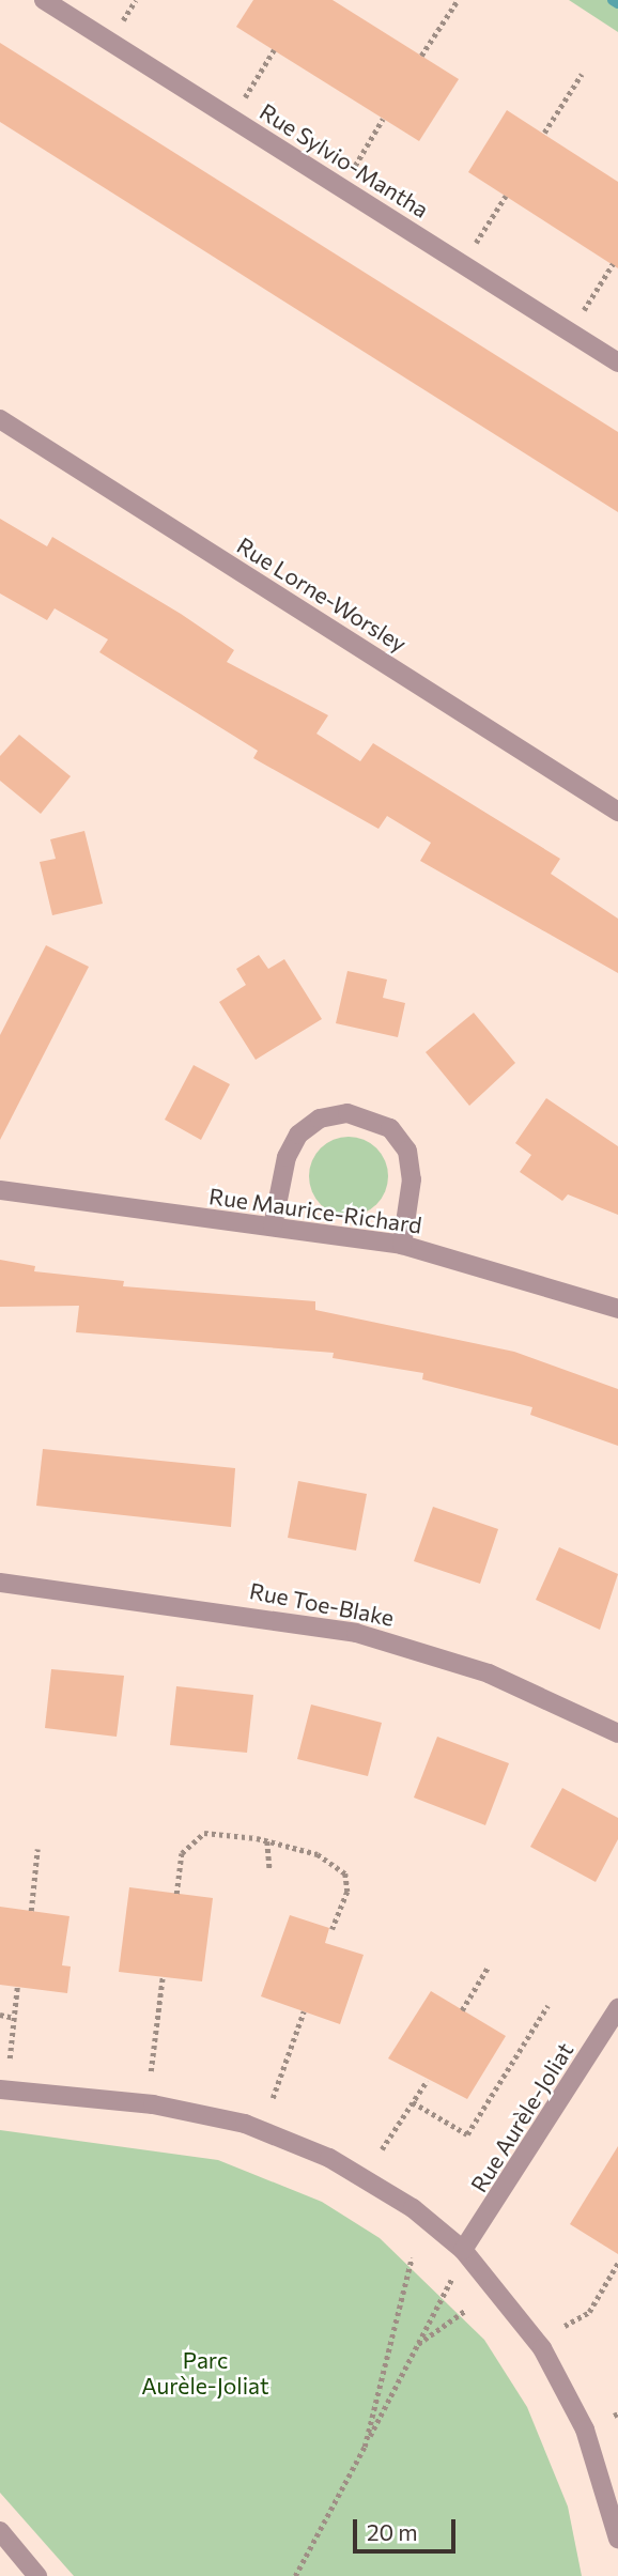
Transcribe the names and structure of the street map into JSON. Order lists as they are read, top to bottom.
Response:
{
  "streets": {
    "street": [
      "Rue Sylvio-Mantha",
      "Rue Lorne-Worsley",
      "Rue Maurice-Richard",
      "Rue Toe-Blake",
      "Rue Aurèle-Joliat"
    ]
  },
  "parks": ["Parc Aurèle-Joliat"],
  "scale_bar": "20 m"
}
